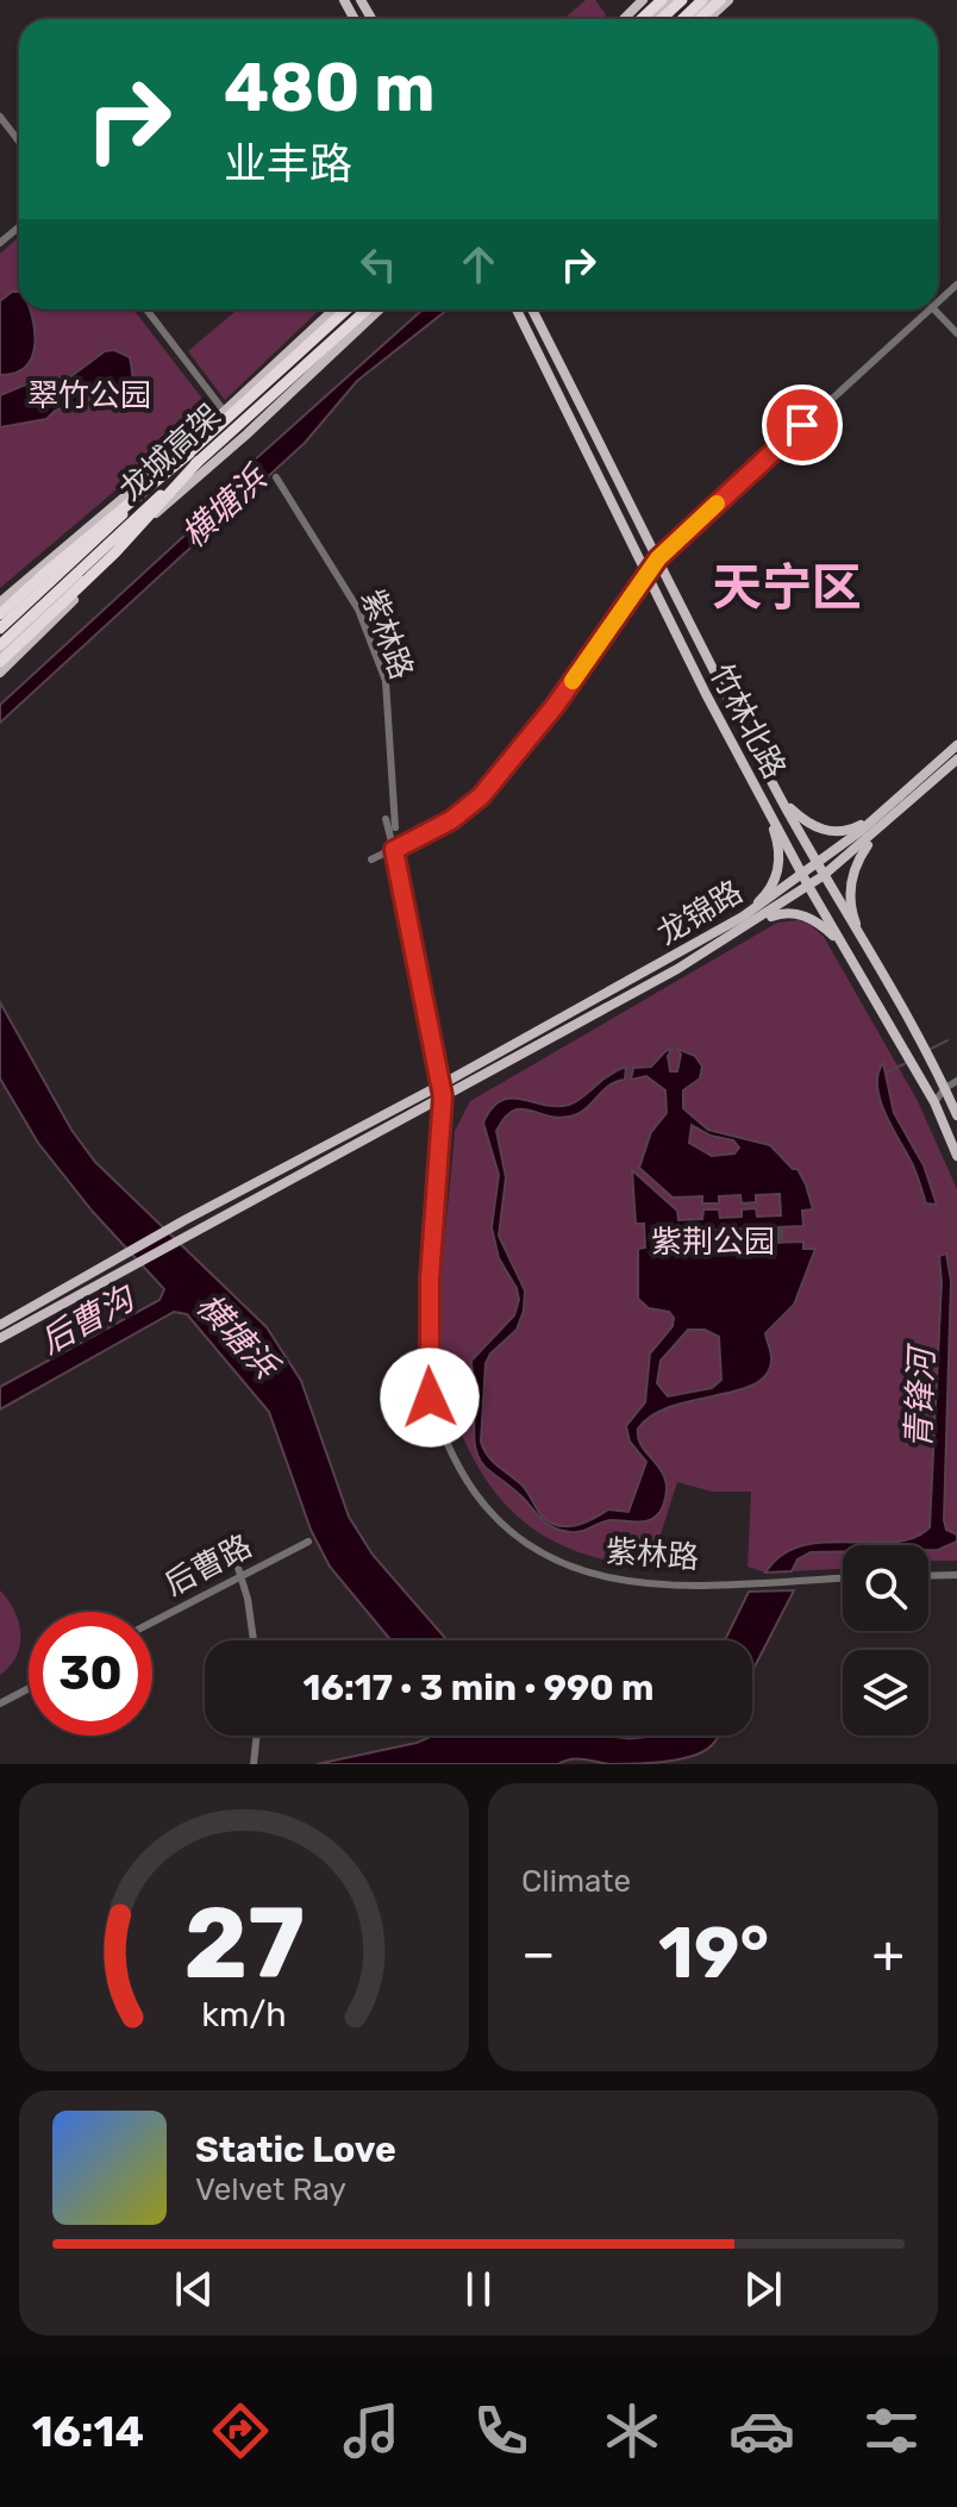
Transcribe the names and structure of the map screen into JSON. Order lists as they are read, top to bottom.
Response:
{
  "streets": {
    "highway": ["龙城高架"],
    "main road": ["竹林北路", "龙锦路"],
    "street": ["紫林路", "后曹路"]
  },
  "crossings": [
    ["紫林路", "龙锦路"],
    ["竹林北路", "龙锦路"]
  ],
  "districts": ["天宁区"],
  "water": ["横塘浜", "后曹沟", "青锋河"],
  "parks": ["翠竹公园", "紫荆公园"],
  "page": {
    "turn": ["480 m", "业丰路"],
    "limit": "30",
    "trip": "16:17 · 3 min · 990 m",
    "tile": "Climate",
    "heat": ["−", "19°", "+"],
    "song": ["Static Love", "Velvet Ray"],
    "tabs": "16:14",
    "gauge": ["27", "km/h"]
  }
}
